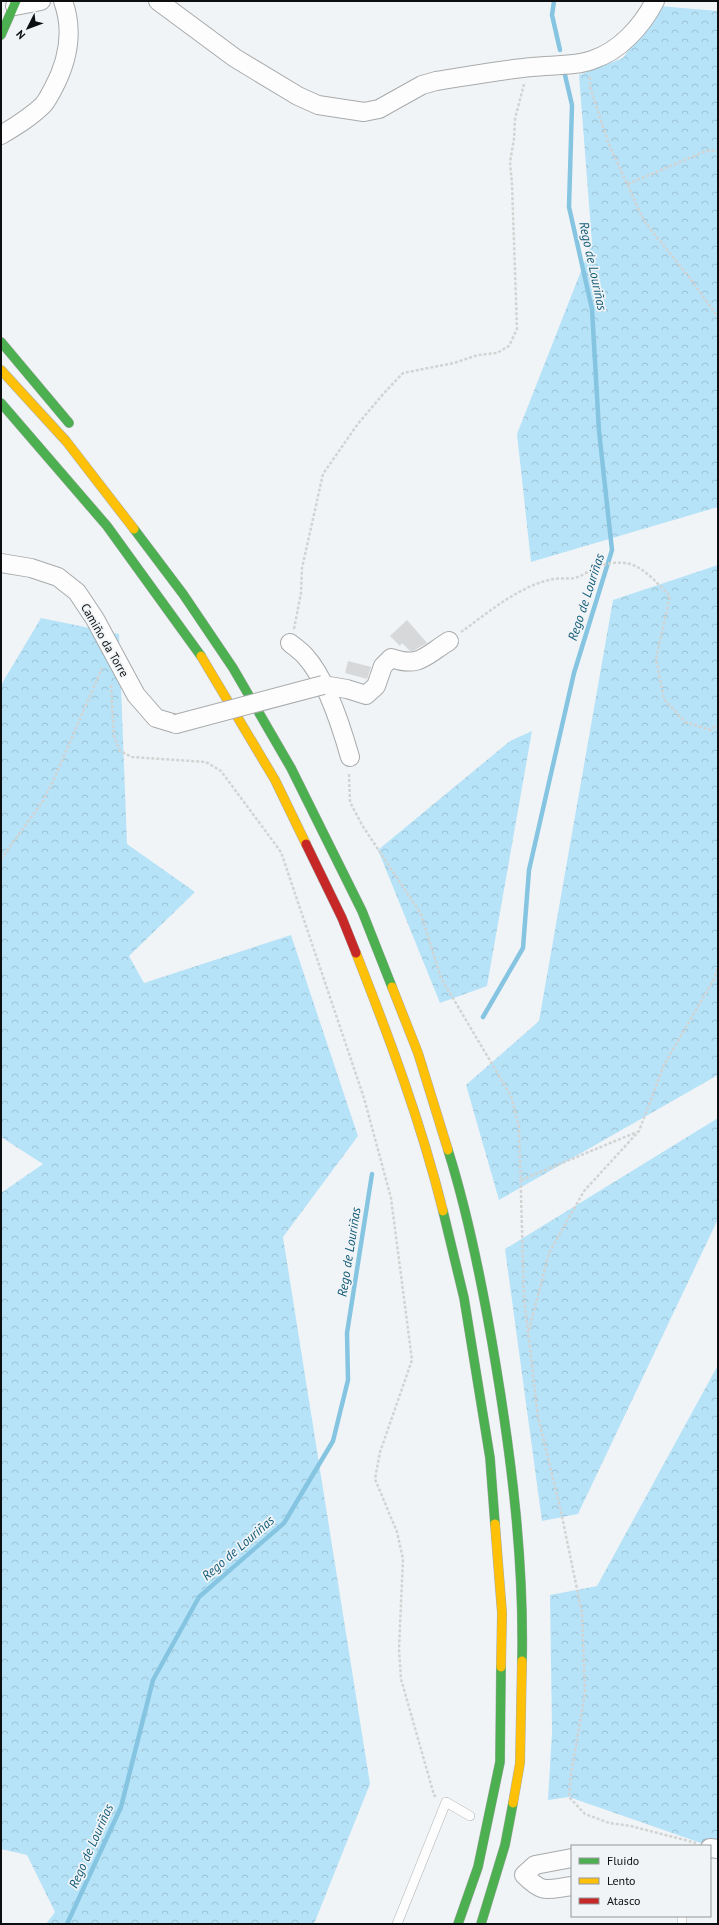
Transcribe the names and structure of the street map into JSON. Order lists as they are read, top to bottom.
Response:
{
  "streets": {
    "street": ["Camiño da Torre"]
  },
  "water": ["Rego de Louriñas"],
  "legend": ["Fluido", "Lento", "Atasco"],
  "north": "bottom left"
}
